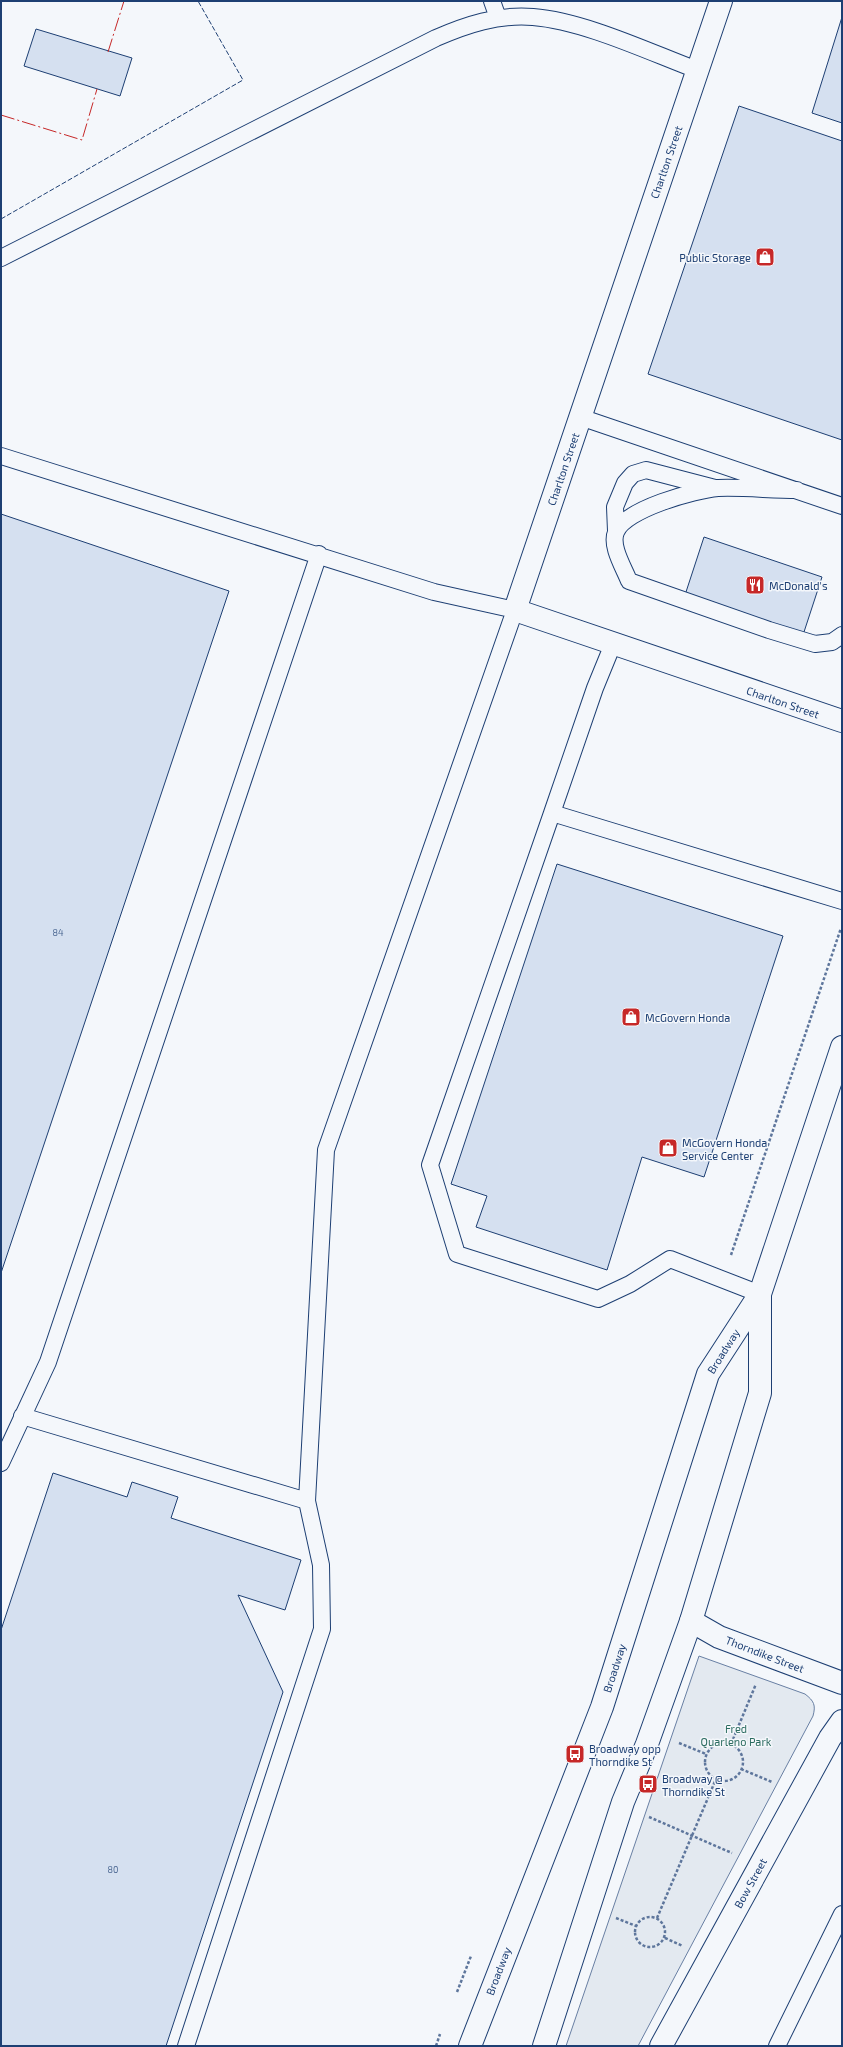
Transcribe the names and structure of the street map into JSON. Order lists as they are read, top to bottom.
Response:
{
  "streets": {
    "main road": [
      "Charlton Street",
      "Broadway",
      "Thorndike Street",
      "Bow Street"
    ]
  },
  "crossings": [
    ["Broadway", "Thorndike Street"]
  ],
  "parks": ["Fred Quarleno Park"],
  "places": {
    "shop": ["Public Storage", "McGovern Honda", "McGovern Honda Service Center"],
    "restaurant": ["McDonald's"],
    "bus stop": ["Broadway opp Thorndike St", "Broadway @ Thorndike St"]
  },
  "house_numbers": ["84", "80"]
}
